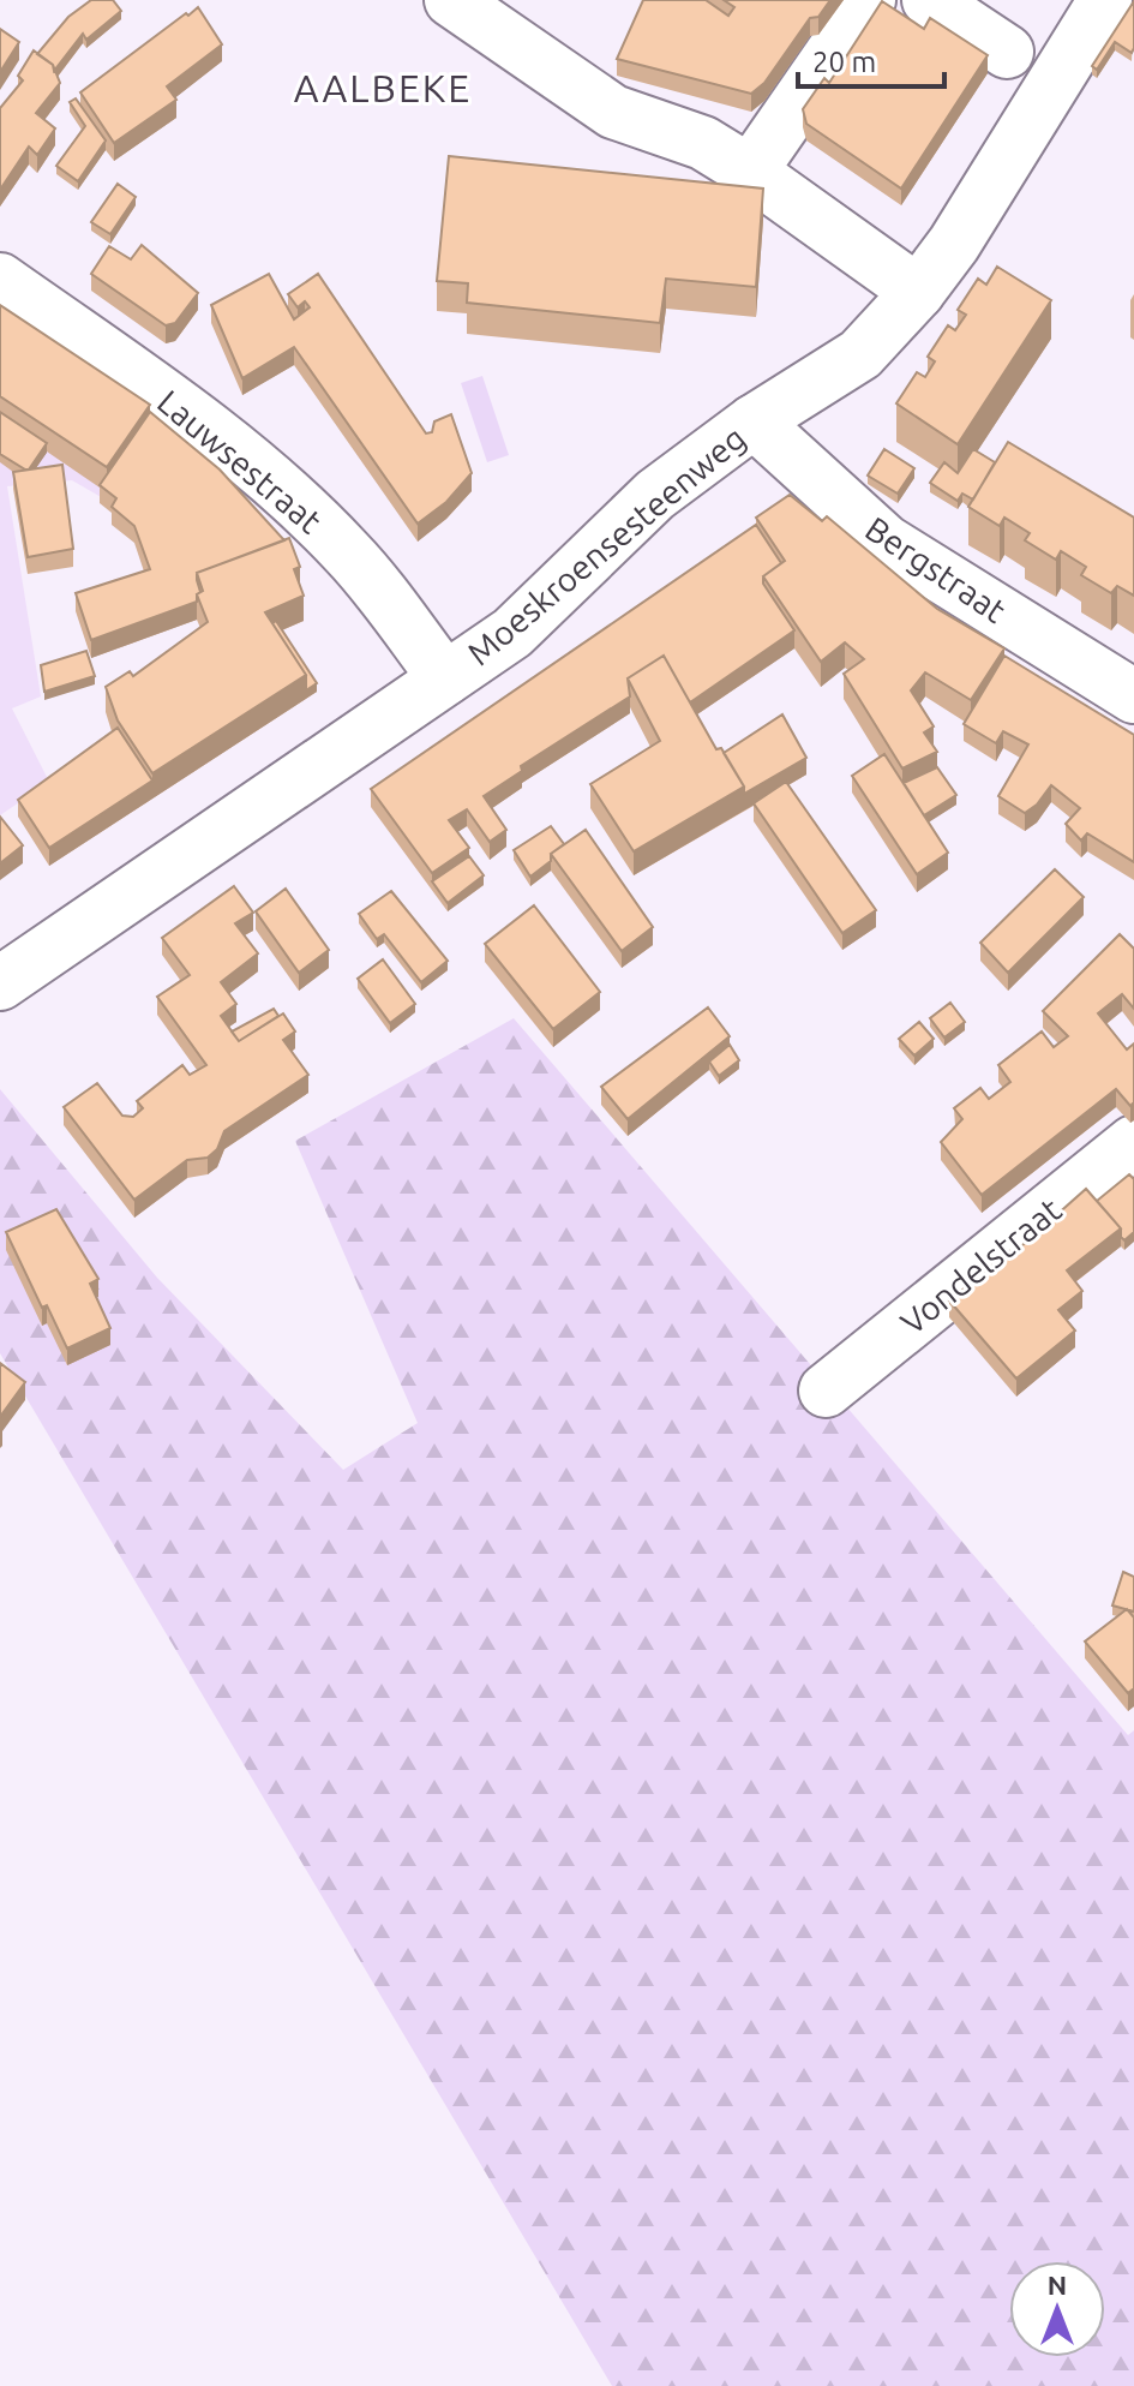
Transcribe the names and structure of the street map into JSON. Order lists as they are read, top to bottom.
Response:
{
  "streets": {
    "street": [
      "Lauwsestraat",
      "Moeskroensesteenweg",
      "Bergstraat",
      "Vondelstraat"
    ]
  },
  "crossings": [
    ["Lauwsestraat", "Moeskroensesteenweg"],
    ["Moeskroensesteenweg", "Bergstraat"]
  ],
  "districts": ["AALBEKE"],
  "scale_bar": "20 m",
  "north": "top"
}
